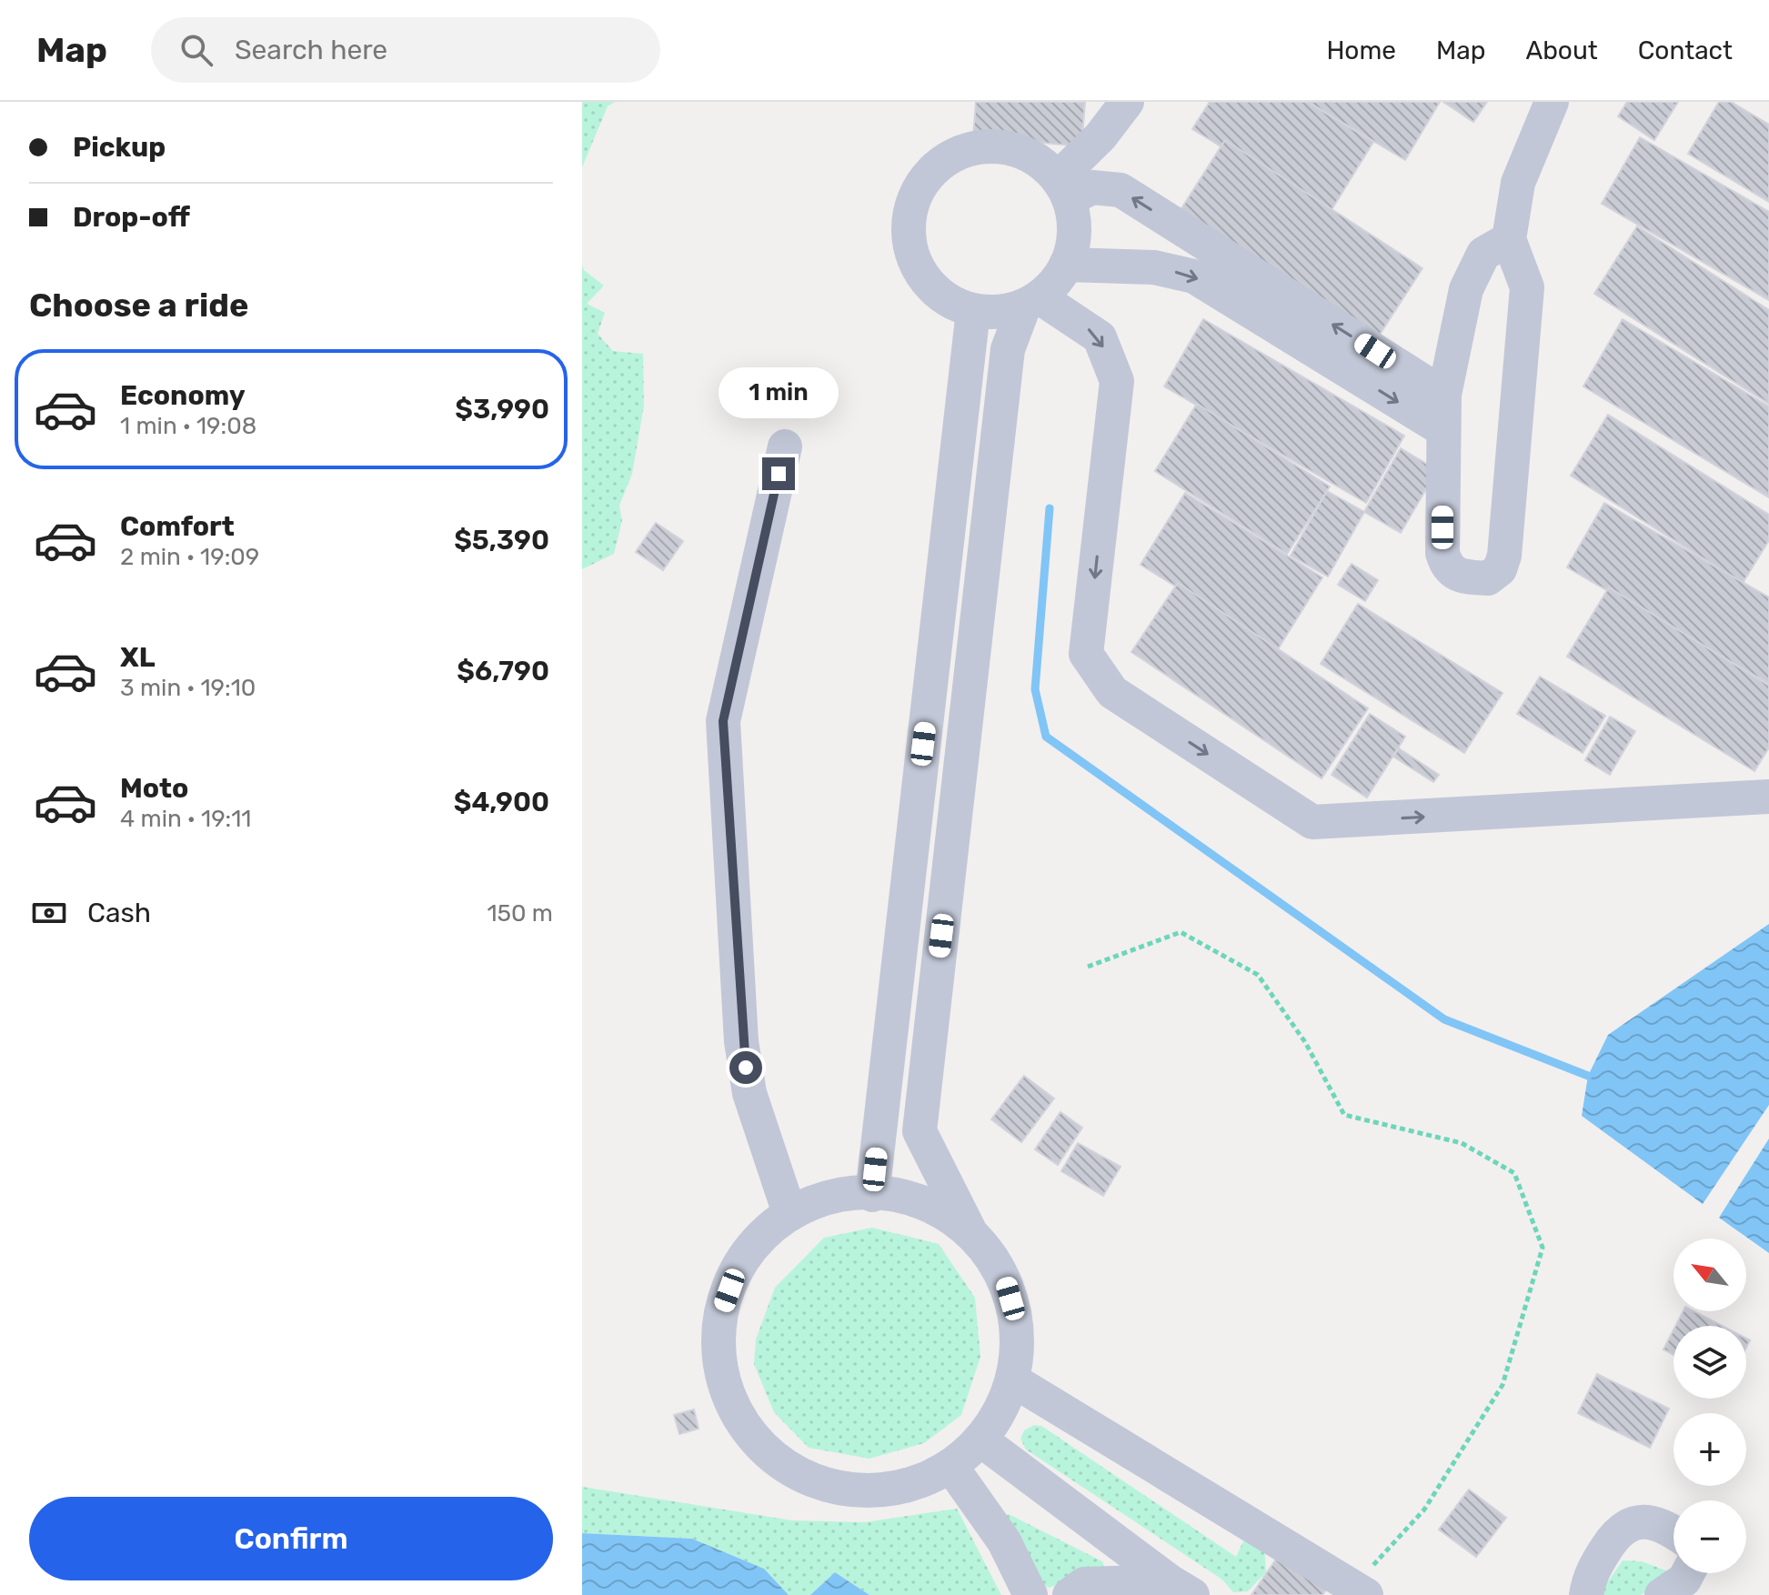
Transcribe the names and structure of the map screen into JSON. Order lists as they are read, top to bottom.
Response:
{
  "north": "top left",
  "page": {
    "header": "Map",
    "search": "Search here",
    "nav": [
      "Home",
      "Map",
      "About",
      "Contact"
    ],
    "banner": ["Pickup", "Drop-off"],
    "heading": "Choose a ride",
    "list": [
      {
        "name": "Economy",
        "note": "1 min · 19:08",
        "value": "$3,990"
      },
      {
        "name": "Comfort",
        "note": "2 min · 19:09",
        "value": "$5,390"
      },
      {
        "name": "XL",
        "note": "3 min · 19:10",
        "value": "$6,790"
      },
      {
        "name": "Moto",
        "note": "4 min · 19:11",
        "value": "$4,900"
      }
    ],
    "bubble": "1 min",
    "pay": ["Cash", "150 m"],
    "map_buttons": ["+", "−"],
    "buttons": "Confirm"
  }
}
